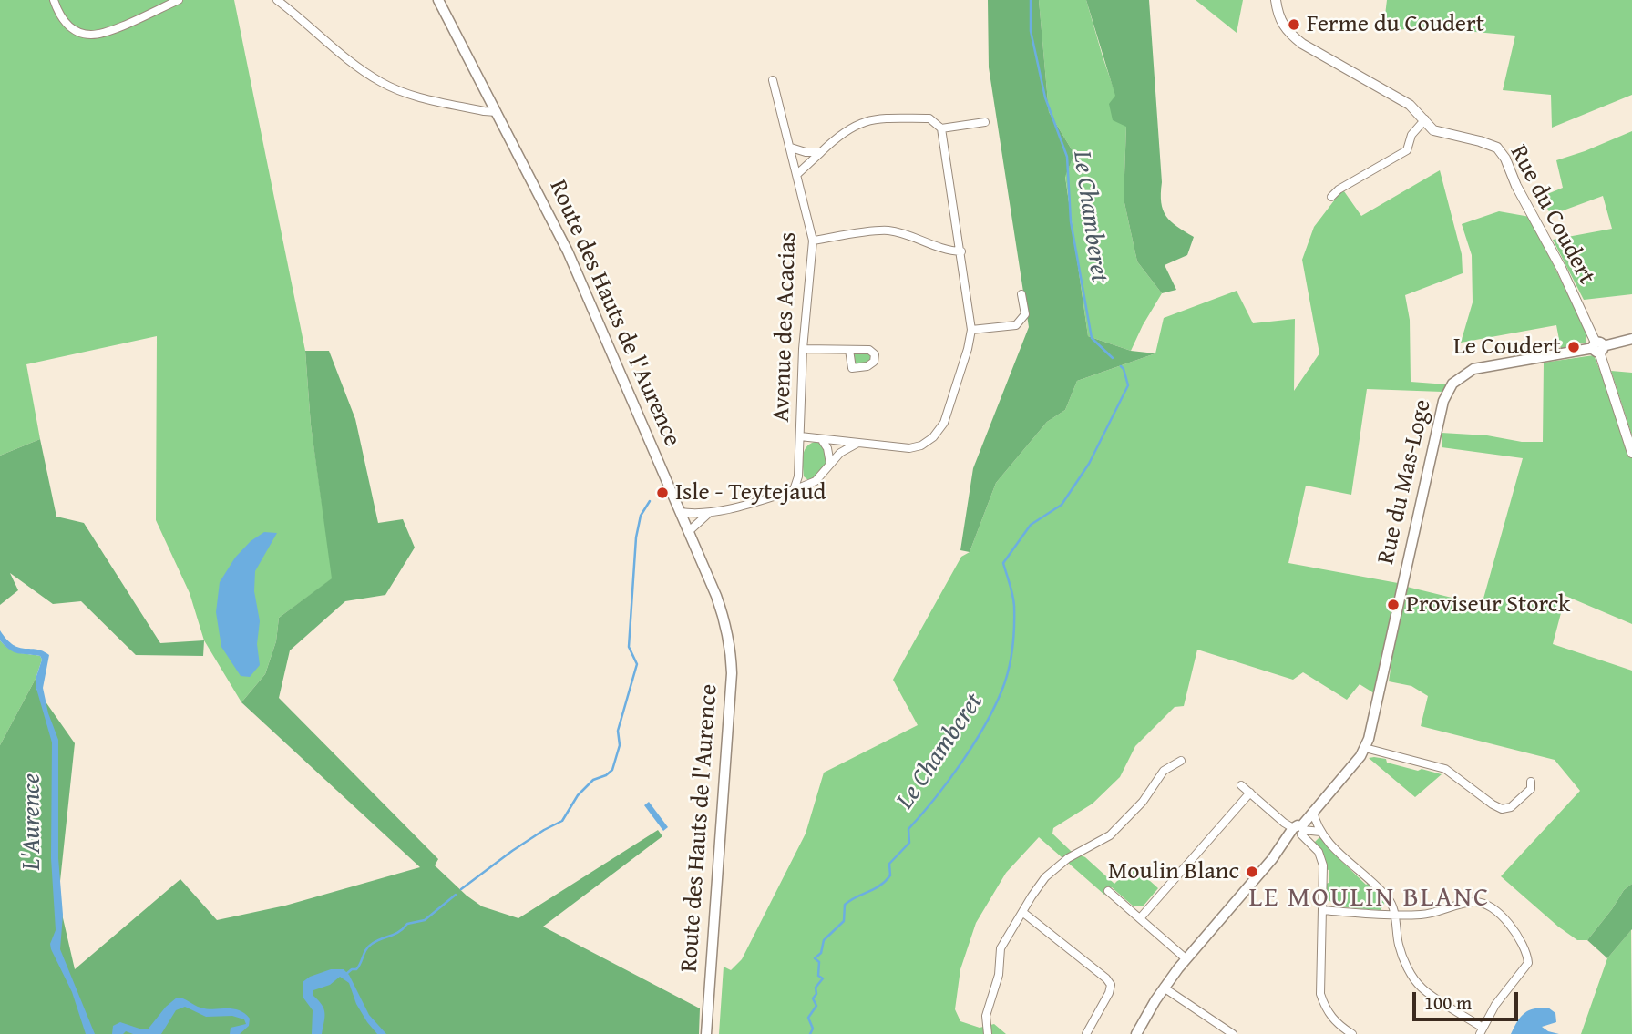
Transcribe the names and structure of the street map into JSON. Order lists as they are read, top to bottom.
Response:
{
  "streets": {
    "main road": ["Route des Hauts de l'Aurence", "Rue du Mas-Loge"],
    "street": ["Rue du Coudert", "Avenue des Acacias"]
  },
  "crossings": [
    ["Rue du Coudert", "Rue du Mas-Loge"]
  ],
  "districts": ["LE MOULIN BLANC"],
  "water": ["Le Chamberet", "L'Aurence"],
  "places": [
    "Ferme du Coudert",
    "Le Coudert",
    "Isle - Teytejaud",
    "Proviseur Storck",
    "Moulin Blanc"
  ],
  "scale_bar": "100 m"
}
